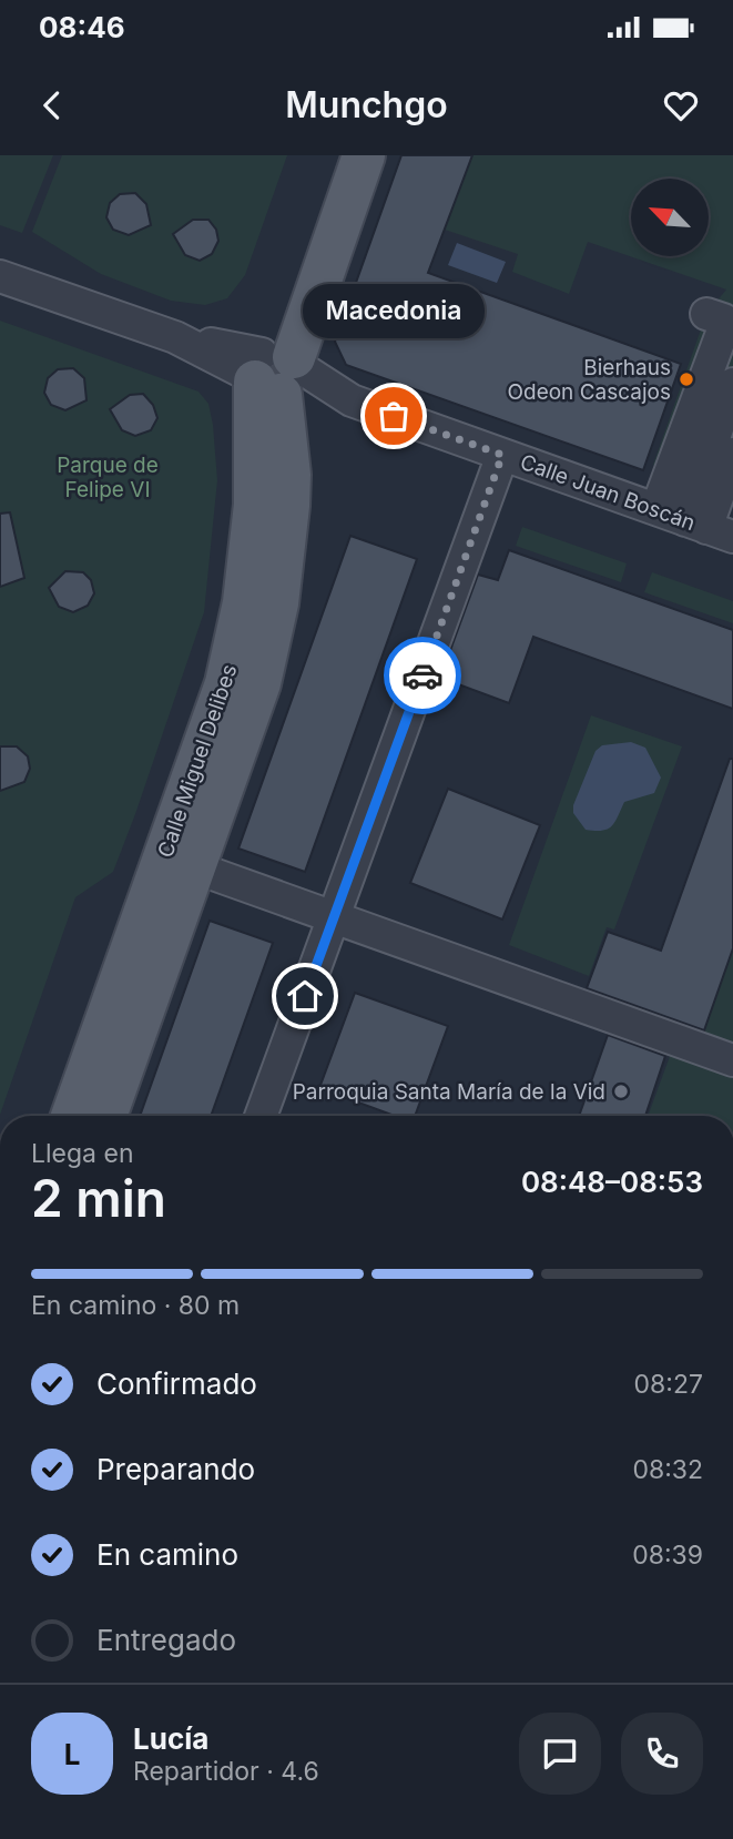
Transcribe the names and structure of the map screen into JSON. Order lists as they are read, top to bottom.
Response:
{
  "streets": {
    "main road": ["Calle Miguel Delibes"],
    "street": ["Calle Juan Boscán"]
  },
  "crossings": [
    ["Calle Juan Boscán", "Calle Miguel Delibes"]
  ],
  "parks": ["Parque de Felipe VI"],
  "places": ["Bierhaus Odeon Cascajos", "Macedonia", "Parroquia Santa María de la Vid"],
  "north": "top left",
  "page": {
    "status": "08:46",
    "header": "Munchgo",
    "bubble": "Macedonia",
    "heading": ["2 min", "Llega en", "08:48–08:53"],
    "panel": ["Lucía", "Repartidor · 4.6"],
    "bar": "En camino · 80 m",
    "list": [
      ["Confirmado", "08:27"],
      ["Preparando", "08:32"],
      ["En camino", "08:39"],
      "Entregado"
    ],
    "round": "L"
  }
}
